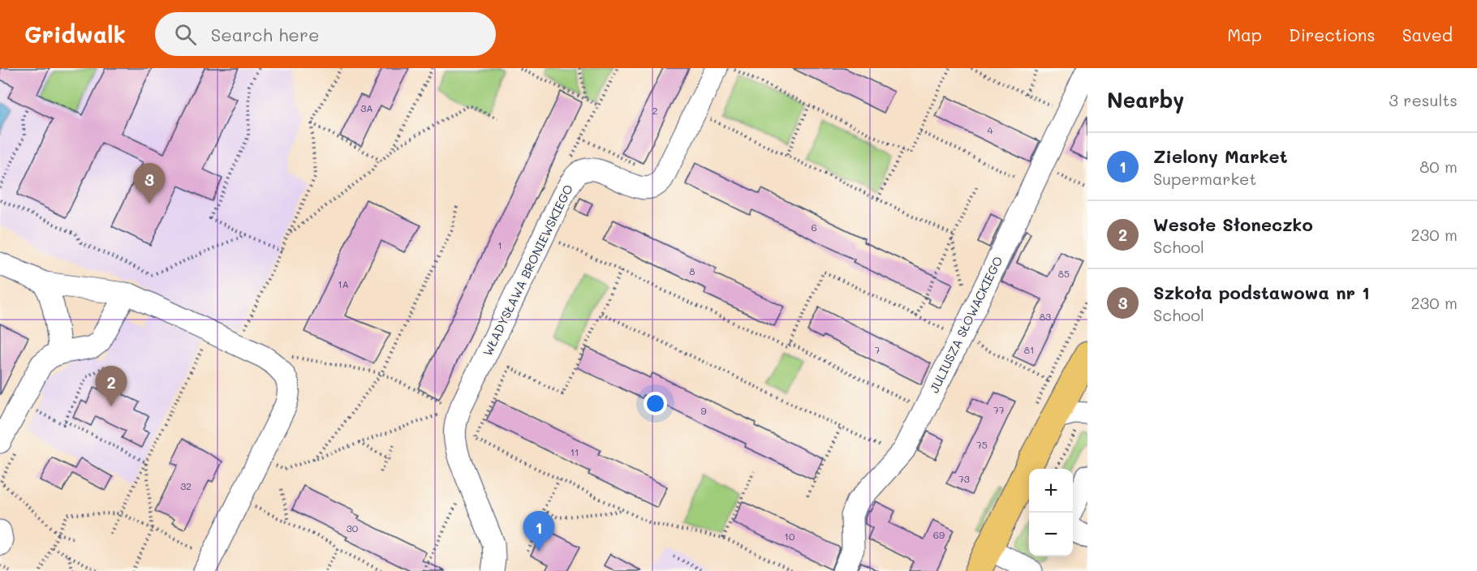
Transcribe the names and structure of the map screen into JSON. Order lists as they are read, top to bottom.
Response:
{
  "streets": {
    "street": ["WŁADYSŁAWA BRONIEWSKIEGO", "JULIUSZA SŁOWACKIEGO"]
  },
  "house_numbers": [
    "3A",
    "2",
    "4",
    "6",
    "1",
    "8",
    "85",
    "1A",
    "83",
    "7",
    "81",
    "77",
    "9",
    "75",
    "11",
    "73",
    "32",
    "30",
    "69",
    "10"
  ],
  "page": {
    "header": "Gridwalk",
    "search": "Search here",
    "nav": ["Map", "Directions", "Saved"],
    "heading": ["Nearby", "3 results"],
    "list": [
      {
        "mark": "1",
        "name": "Zielony Market",
        "note": "Supermarket",
        "value": "80 m"
      },
      {
        "mark": "2",
        "name": "Wesołe Słoneczko",
        "note": "School",
        "value": "230 m"
      },
      {
        "mark": "3",
        "name": "Szkoła podstawowa nr 1",
        "note": "School",
        "value": "230 m"
      }
    ],
    "pins": ["3", "2", "1"],
    "map_buttons": ["+", "−"]
  }
}
